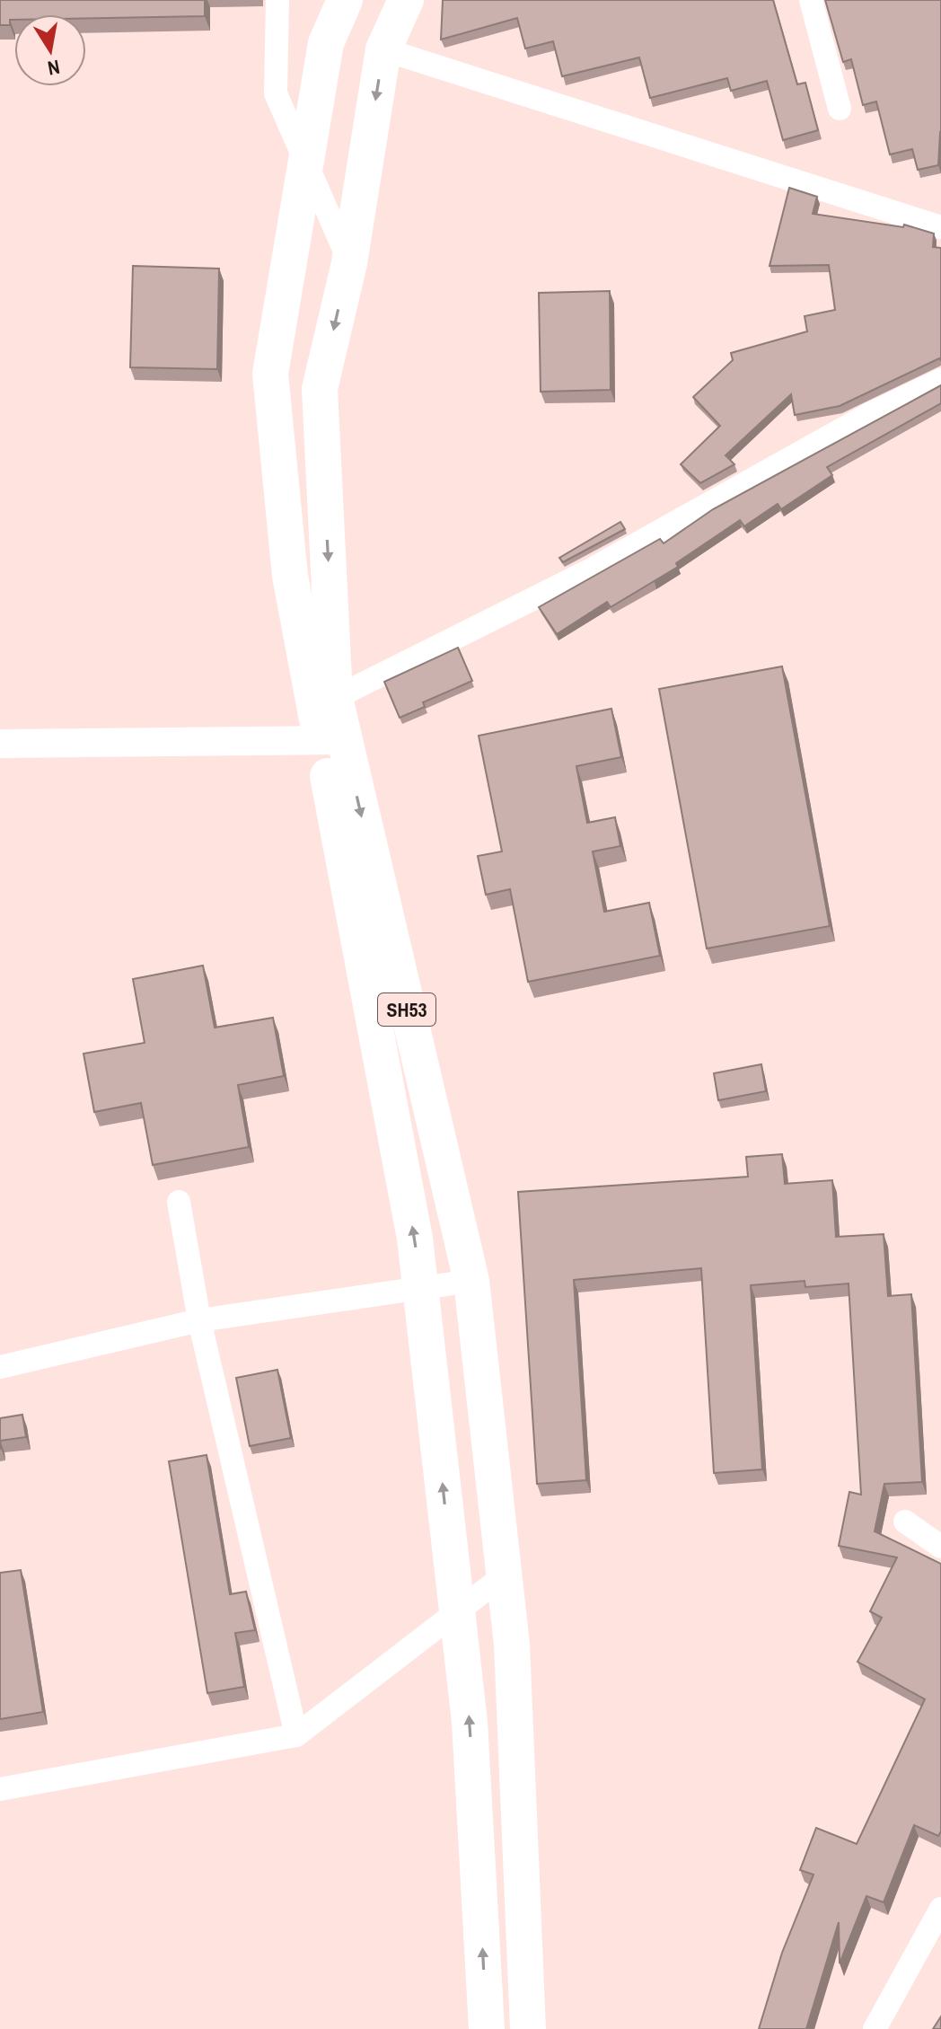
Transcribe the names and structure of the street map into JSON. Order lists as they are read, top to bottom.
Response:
{
  "streets": {
    "main road": ["SH53"]
  },
  "north": "bottom"
}
